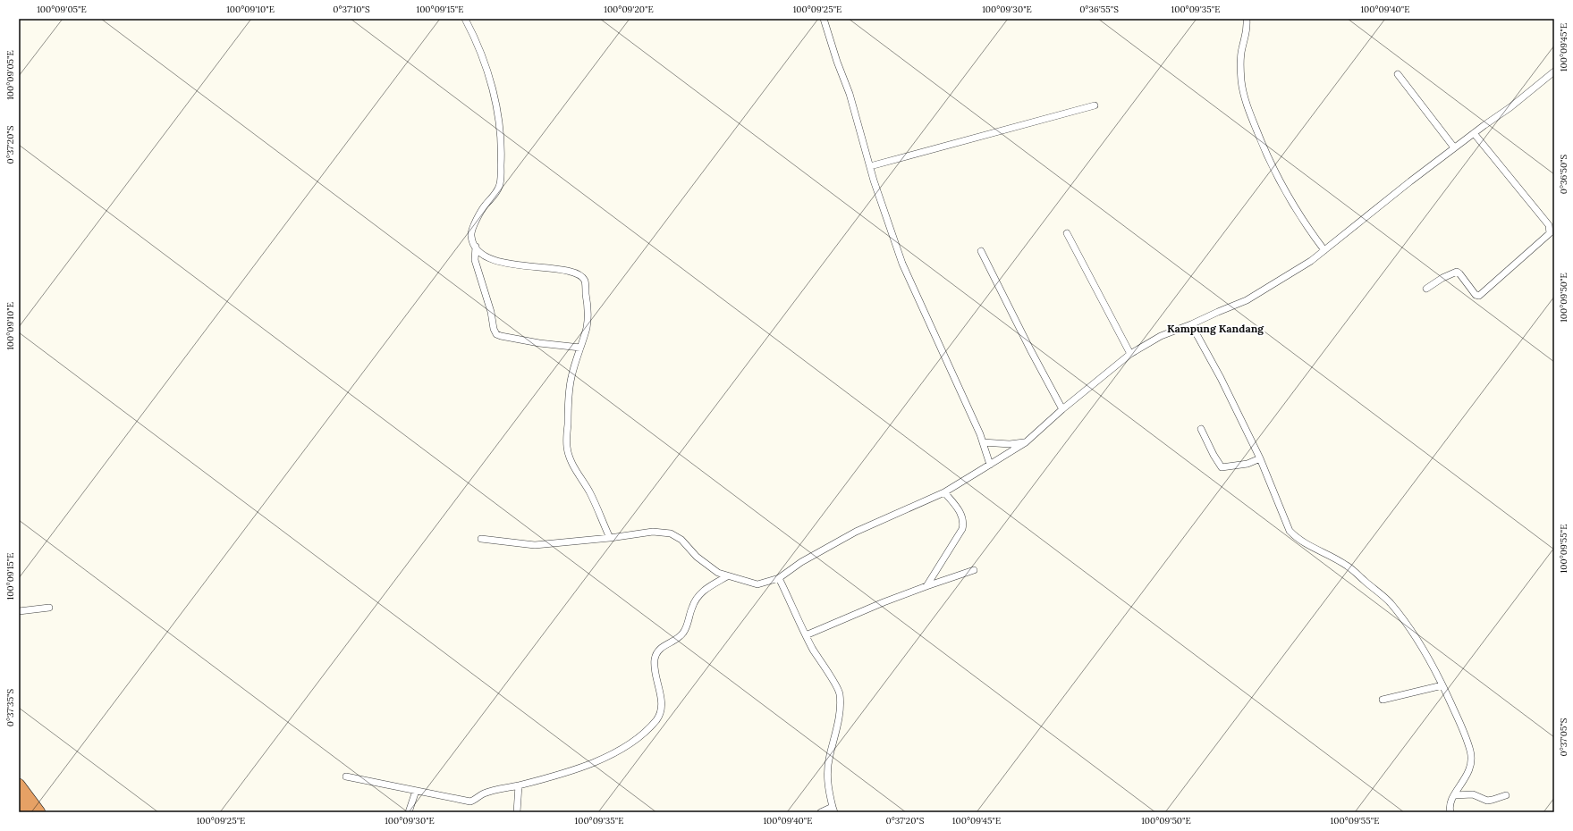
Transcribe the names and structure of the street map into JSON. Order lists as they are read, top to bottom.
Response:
{
  "districts": ["Kampung Kandang"],
  "coordinates": [
    "100°09'05\"E",
    "100°09'10\"E",
    "0°37'10\"S",
    "100°09'15\"E",
    "100°09'20\"E",
    "100°09'25\"E",
    "100°09'30\"E",
    "0°36'55\"S",
    "100°09'35\"E",
    "100°09'40\"E",
    "100°09'45\"E",
    "0°37'20\"S",
    "0°36'50\"S",
    "100°09'50\"E",
    "100°09'55\"E",
    "0°37'35\"S",
    "0°37'05\"S"
  ]
}
